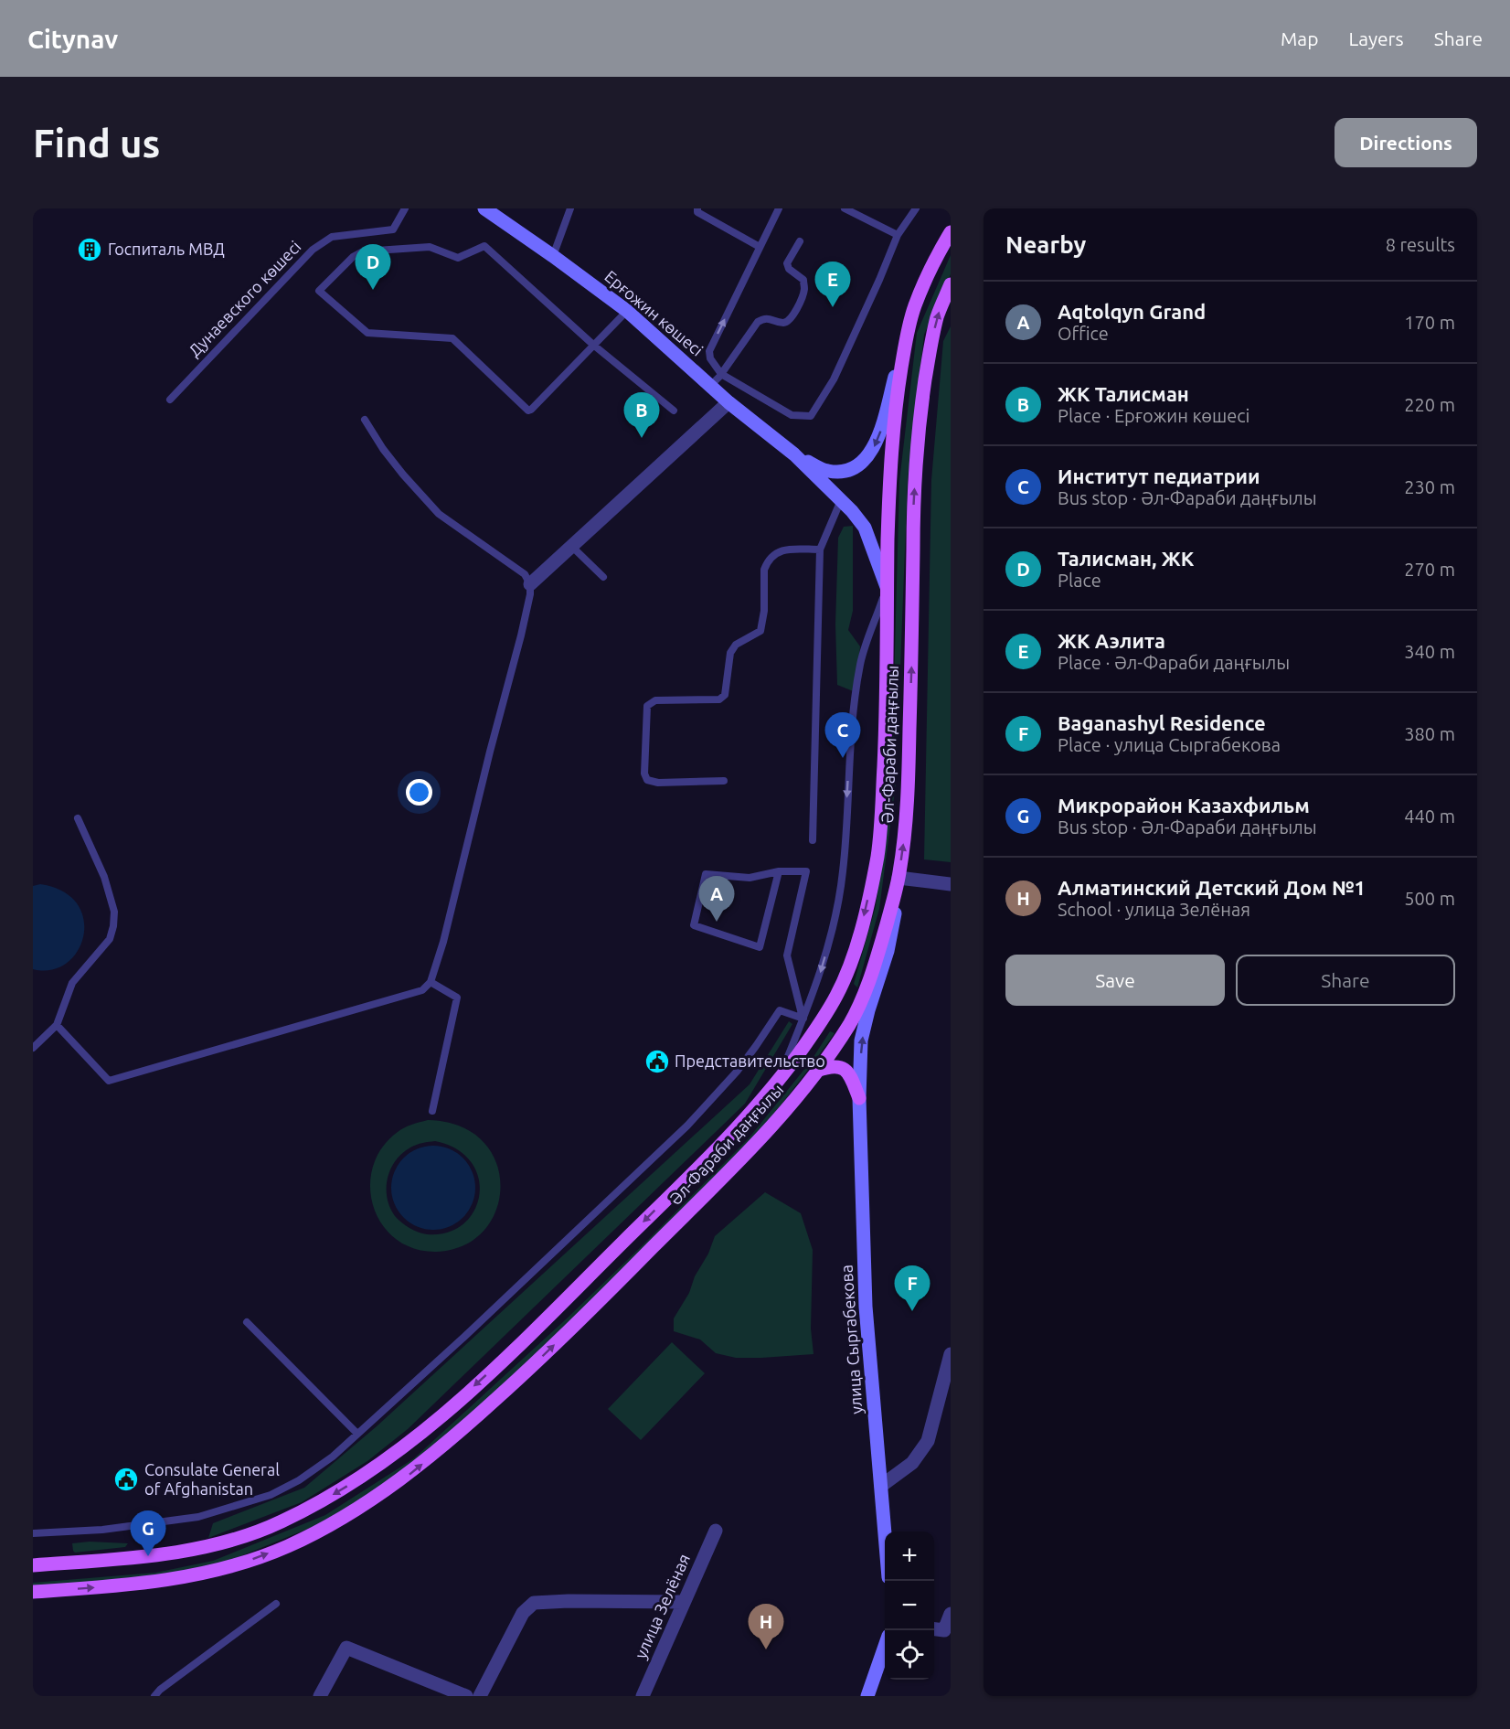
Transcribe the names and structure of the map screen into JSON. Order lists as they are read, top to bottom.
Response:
{
  "streets": {
    "main road": ["Әл-Фараби даңғылы"],
    "street": ["Ерғожин көшесі", "улица Сыргабекова", "улица Зелёная"],
    "lane": ["Дунаевского көшесі"]
  },
  "crossings": [
    ["Ерғожин көшесі", "Әл-Фараби даңғылы"],
    ["Әл-Фараби даңғылы", "улица Сыргабекова"]
  ],
  "places": {
    "building": ["Госпиталь МВД"],
    "public building": ["Представительство", "Consulate General of Afghanistan"]
  },
  "page": {
    "header": "Citynav",
    "nav": ["Map", "Layers", "Share"],
    "buttons": [
      "Directions",
      ["Save", "Share"]
    ],
    "title": "Find us",
    "heading": ["Nearby", "8 results"],
    "pins": [
      "D",
      "E",
      "B",
      "C",
      "A",
      "F",
      "G",
      "H"
    ],
    "list": [
      {
        "mark": "A",
        "name": "Aqtolqyn Grand",
        "note": "Office",
        "value": "170 m"
      },
      {
        "mark": "B",
        "name": "ЖК Талисман",
        "note": "Place · Ерғожин көшесі",
        "value": "220 m"
      },
      {
        "mark": "C",
        "name": "Институт педиатрии",
        "note": "Bus stop · Әл-Фараби даңғылы",
        "value": "230 m"
      },
      {
        "mark": "D",
        "name": "Талисман, ЖК",
        "note": "Place",
        "value": "270 m"
      },
      {
        "mark": "E",
        "name": "ЖК Аэлита",
        "note": "Place · Әл-Фараби даңғылы",
        "value": "340 m"
      },
      {
        "mark": "F",
        "name": "Baganashyl Residence",
        "note": "Place · улица Сыргабекова",
        "value": "380 m"
      },
      {
        "mark": "G",
        "name": "Микрорайон Казахфильм",
        "note": "Bus stop · Әл-Фараби даңғылы",
        "value": "440 m"
      },
      {
        "mark": "H",
        "name": "Алматинский Детский Дом №1",
        "note": "School · улица Зелёная",
        "value": "500 m"
      }
    ],
    "map_buttons": ["+", "−"]
  }
}
